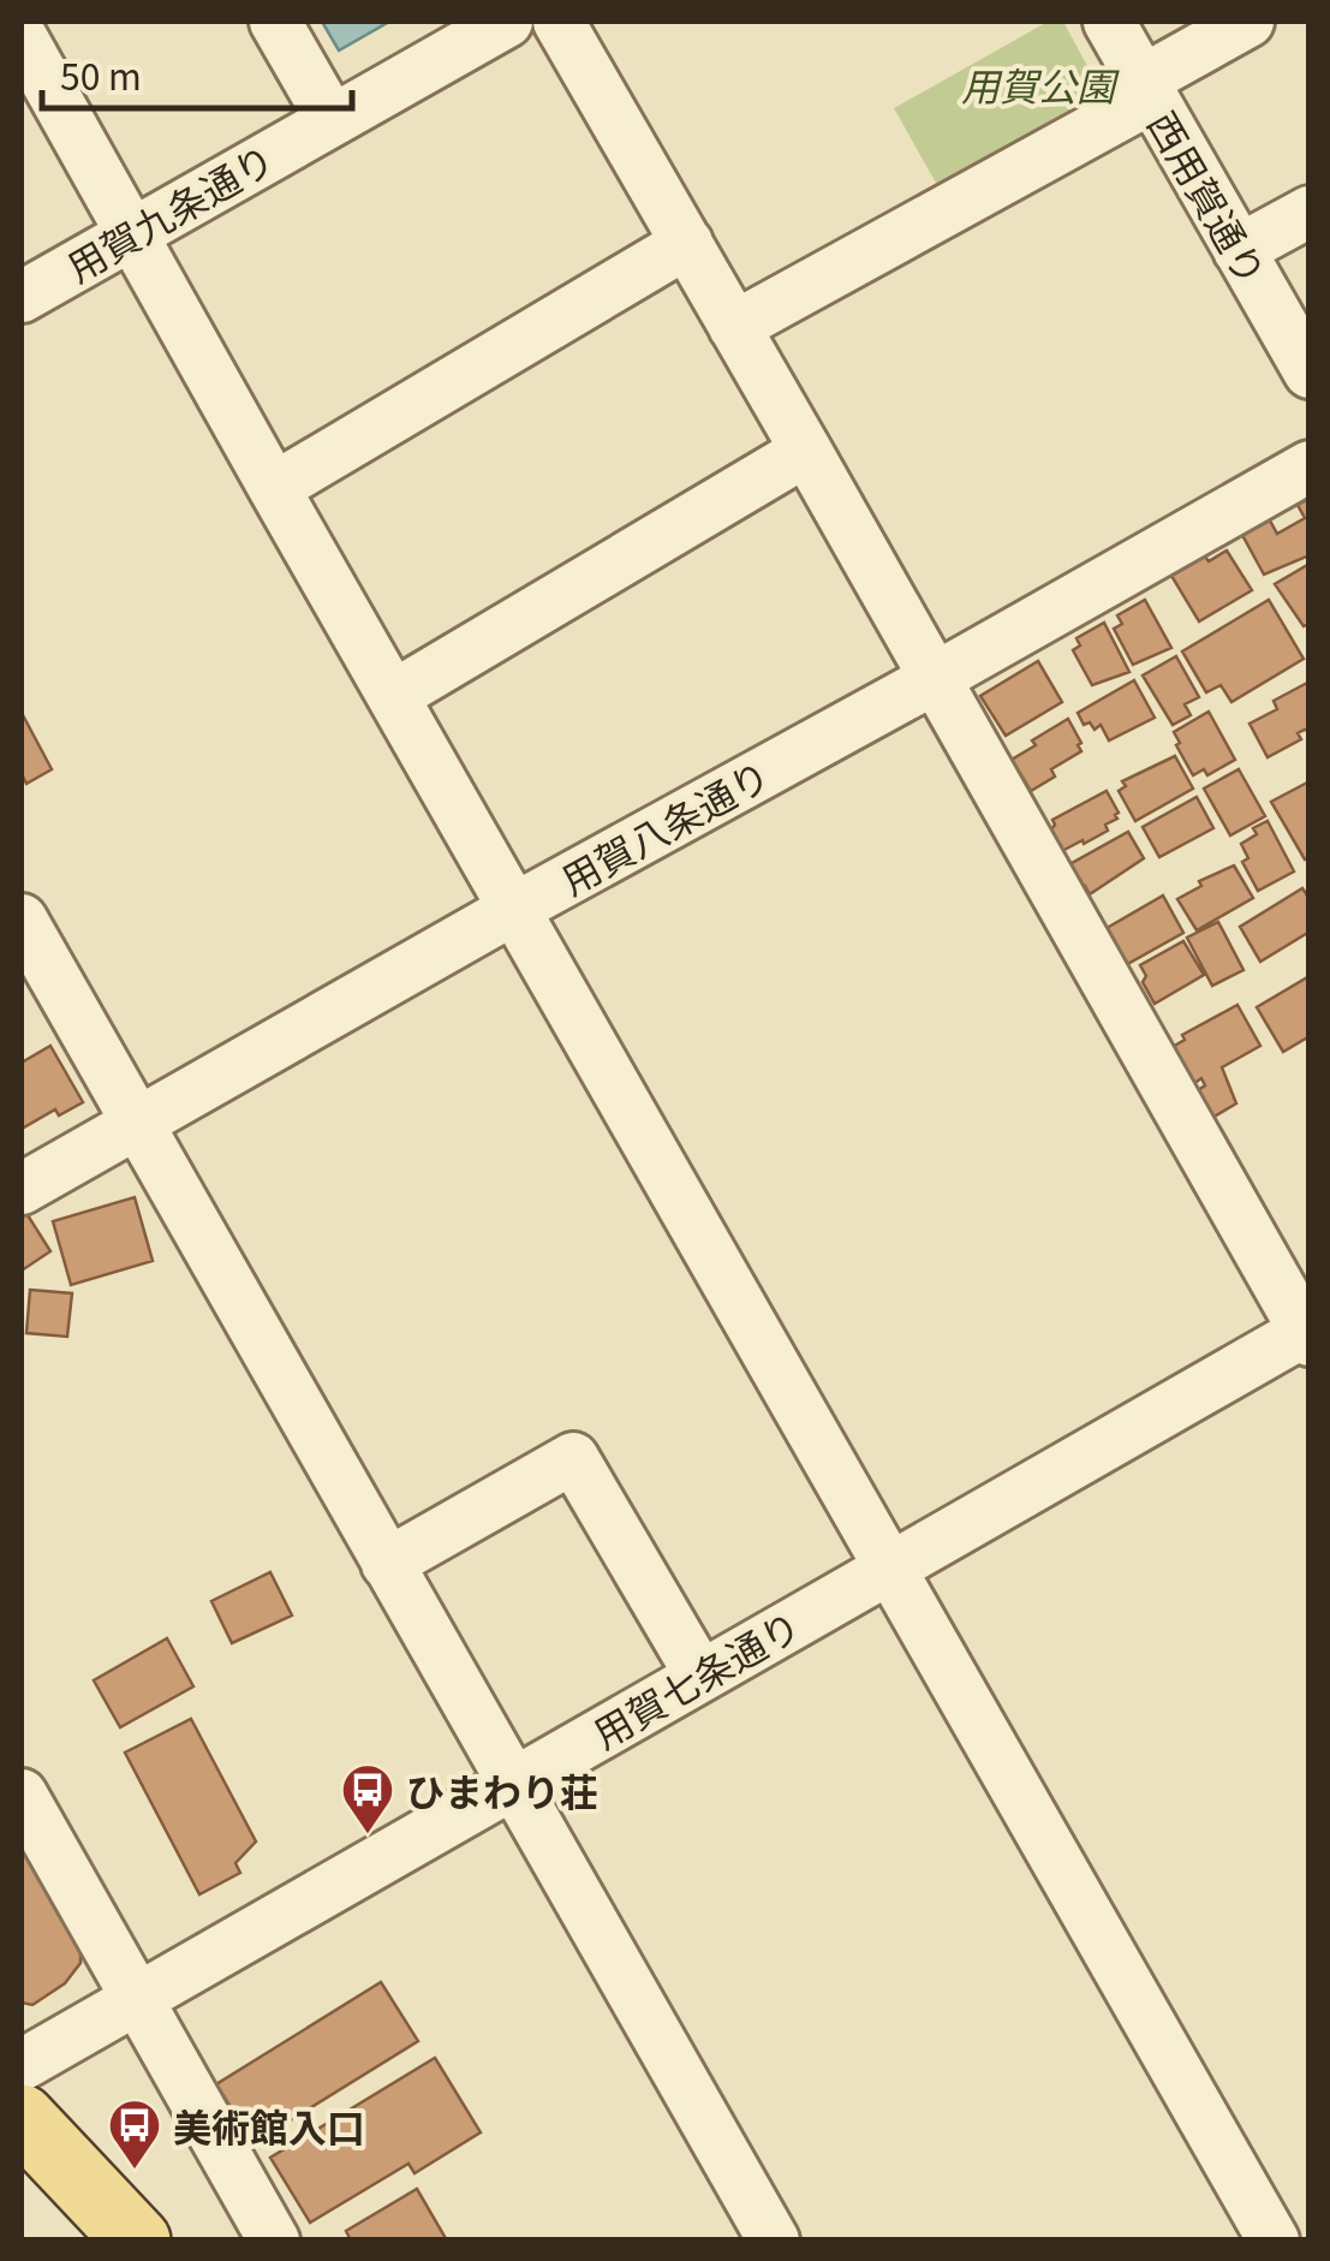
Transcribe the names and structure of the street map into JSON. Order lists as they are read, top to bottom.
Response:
{
  "streets": {
    "street": [
      "西用賀通り",
      "用賀九条通り",
      "用賀八条通り",
      "用賀七条通り"
    ]
  },
  "parks": ["用賀公園"],
  "places": {
    "bus stop": ["ひまわり荘", "美術館入口"]
  },
  "scale_bar": "50 m"
}
